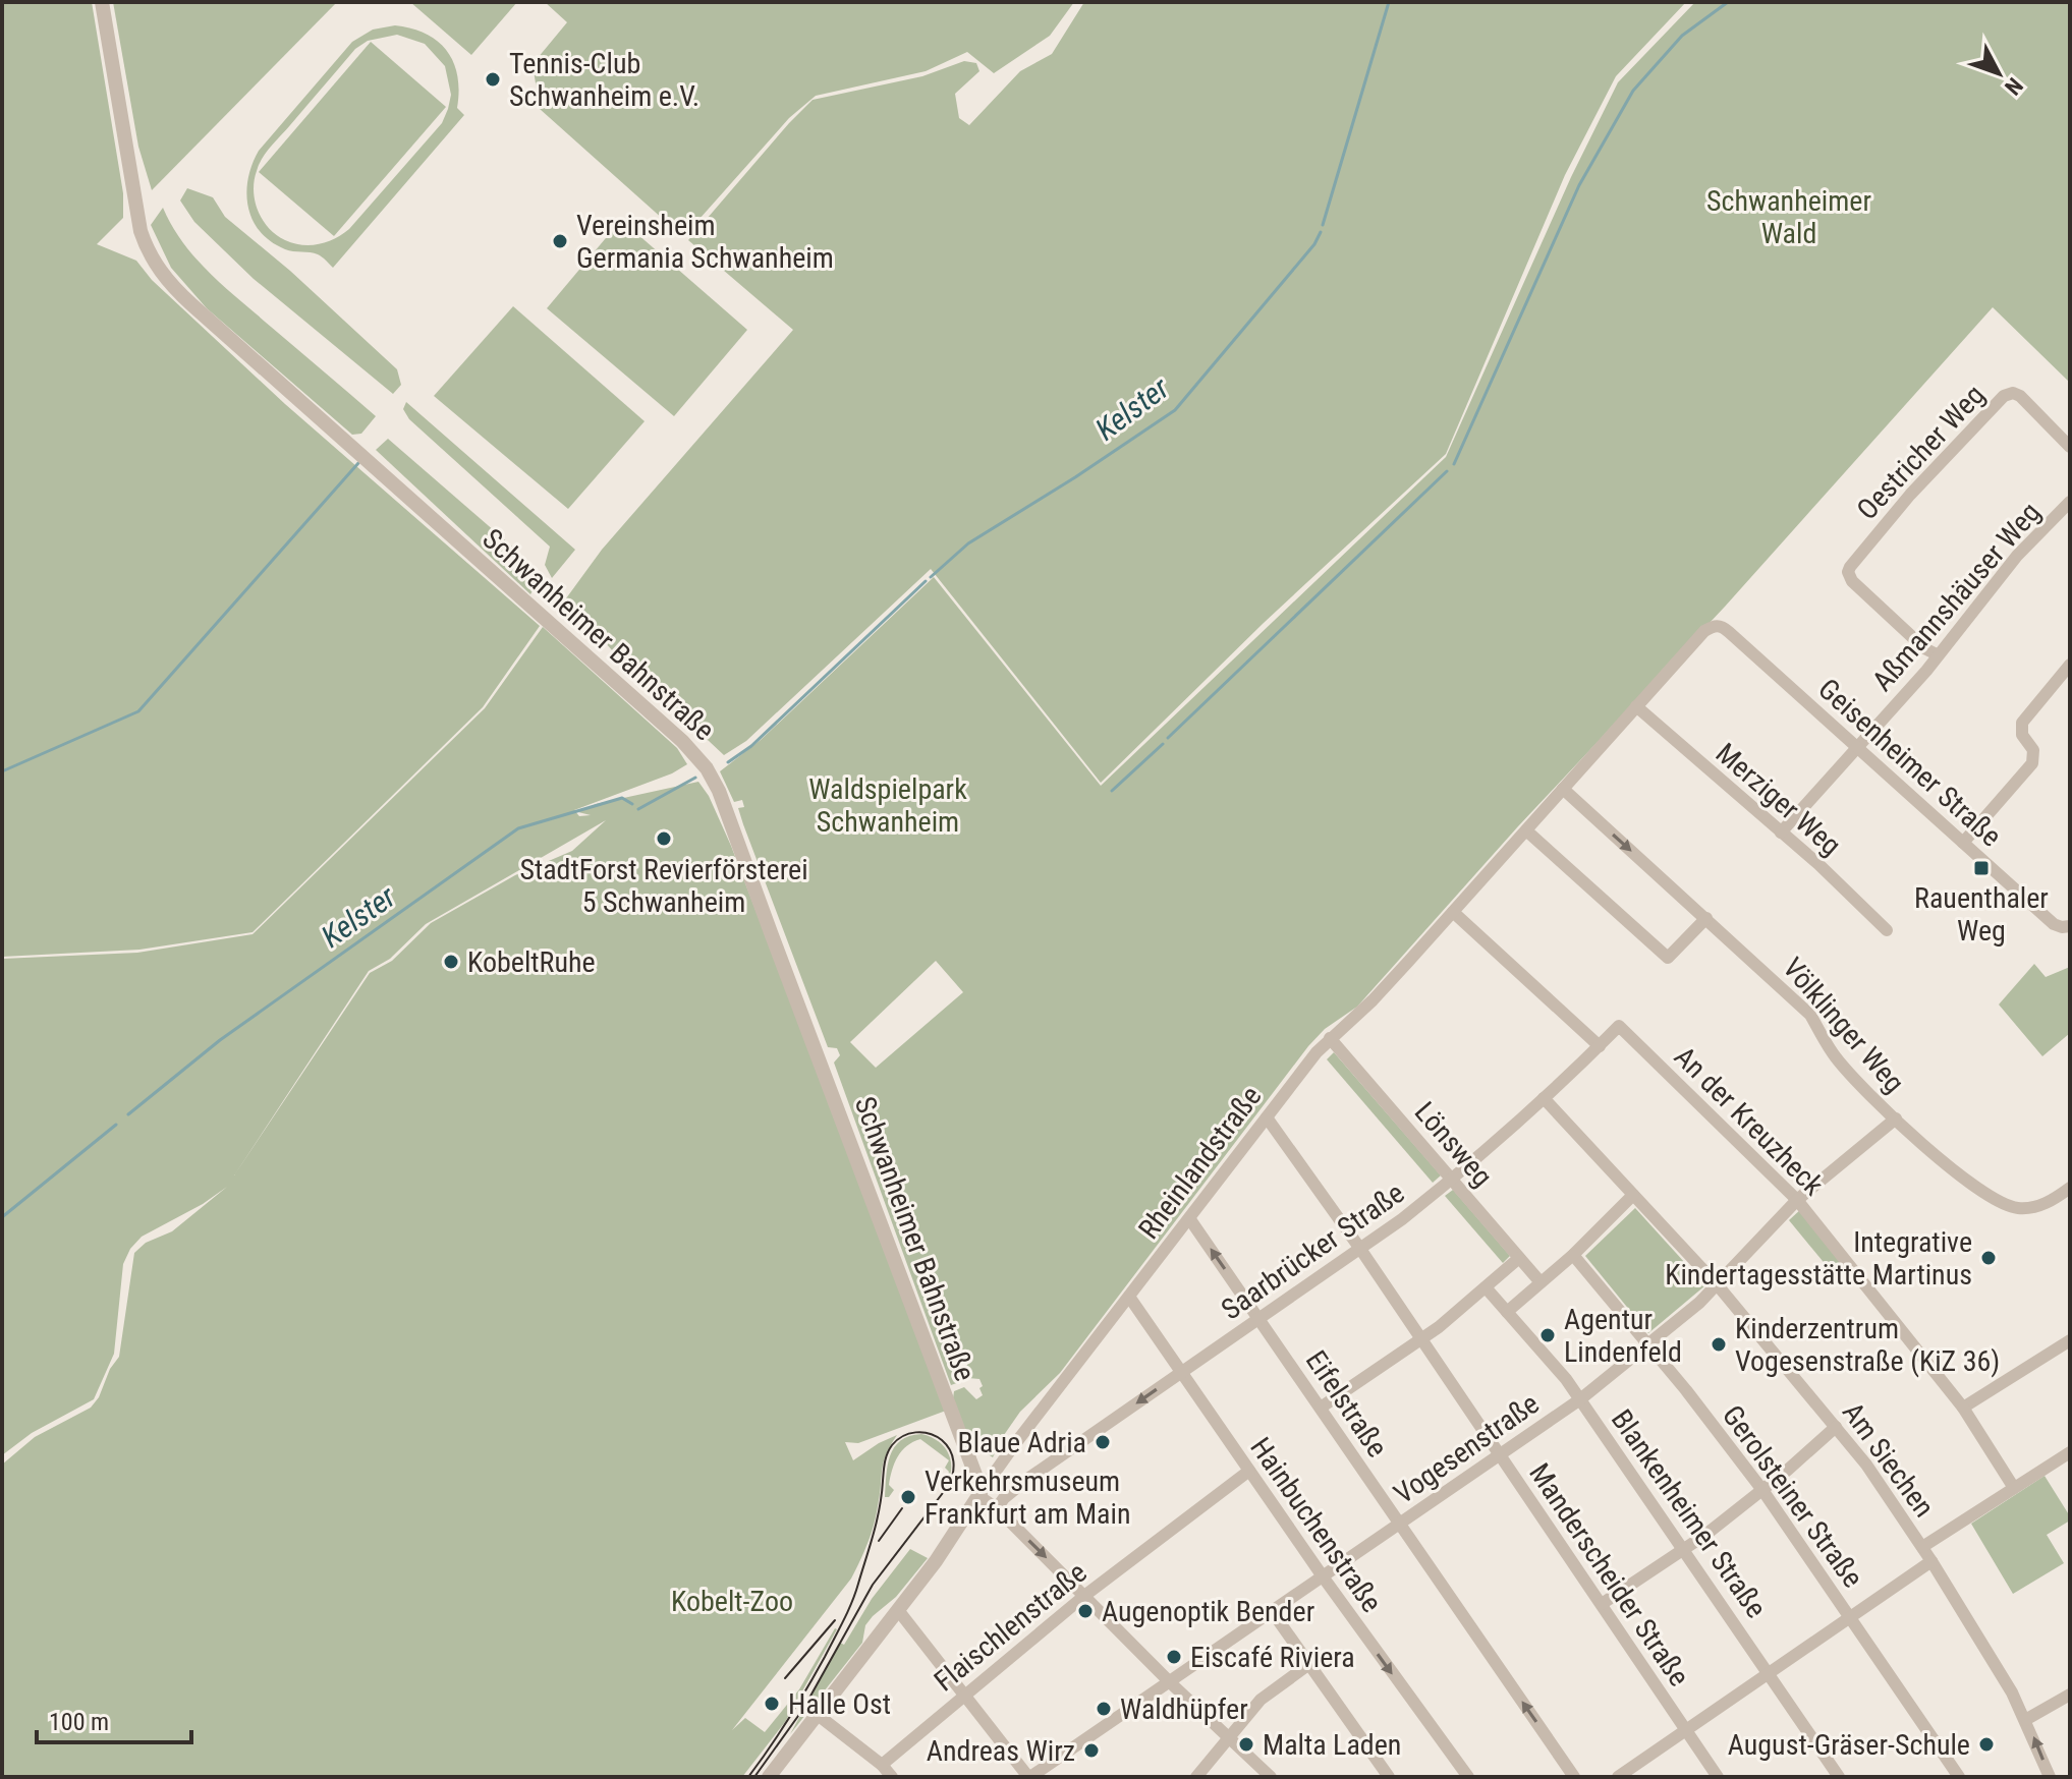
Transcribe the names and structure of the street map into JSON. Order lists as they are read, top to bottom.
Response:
{
  "streets": {
    "street": [
      "Oestricher Weg",
      "Aßmannshäuser Weg",
      "Schwanheimer Bahnstraße",
      "Geisenheimer Straße",
      "Merziger Weg",
      "Völklinger Weg",
      "An der Kreuzheck",
      "Lönsweg",
      "Rheinlandstraße",
      "Saarbrücker Straße",
      "Eifelstraße",
      "Vogesenstraße",
      "Am Siechen",
      "Gerolsteiner Straße",
      "Blankenheimer Straße",
      "Hainbuchenstraße",
      "Manderscheider Straße",
      "Flaischlenstraße"
    ]
  },
  "crossings": [
    ["Oestricher Weg", "Aßmannshäuser Weg"],
    ["Aßmannshäuser Weg", "Geisenheimer Straße"],
    ["Aßmannshäuser Weg", "Merziger Weg"],
    ["Schwanheimer Bahnstraße", "Rheinlandstraße"],
    ["Geisenheimer Straße", "Rheinlandstraße"],
    ["Merziger Weg", "Rheinlandstraße"],
    ["Völklinger Weg", "Rheinlandstraße"],
    ["Völklinger Weg", "Vogesenstraße"],
    ["An der Kreuzheck", "Saarbrücker Straße"],
    ["An der Kreuzheck", "Vogesenstraße"],
    ["Lönsweg", "Rheinlandstraße"],
    ["Lönsweg", "Saarbrücker Straße"],
    ["Rheinlandstraße", "Eifelstraße"],
    ["Rheinlandstraße", "Hainbuchenstraße"],
    ["Rheinlandstraße", "Manderscheider Straße"],
    ["Saarbrücker Straße", "Eifelstraße"],
    ["Saarbrücker Straße", "Am Siechen"],
    ["Saarbrücker Straße", "Hainbuchenstraße"],
    ["Saarbrücker Straße", "Manderscheider Straße"],
    ["Eifelstraße", "Vogesenstraße"],
    ["Vogesenstraße", "Am Siechen"],
    ["Vogesenstraße", "Gerolsteiner Straße"],
    ["Vogesenstraße", "Blankenheimer Straße"],
    ["Vogesenstraße", "Hainbuchenstraße"],
    ["Vogesenstraße", "Manderscheider Straße"],
    ["Hainbuchenstraße", "Flaischlenstraße"]
  ],
  "one_way": ["Eifelstraße"],
  "water": ["Kelster"],
  "parks": ["Schwanheimer Wald", "Waldspielpark Schwanheim", "Kobelt-Zoo"],
  "places": {
    "other": [
      "Tennis-Club Schwanheim e.V.",
      "Vereinsheim Germania Schwanheim",
      "StadtForst Revierförsterei 5 Schwanheim",
      "KobeltRuhe",
      "Integrative Kindertagesstätte Martinus",
      "Agentur Lindenfeld",
      "Kinderzentrum Vogesenstraße (KiZ 36)",
      "Blaue Adria",
      "Verkehrsmuseum Frankfurt am Main",
      "Augenoptik Bender",
      "Eiscafé Riviera",
      "Halle Ost",
      "Waldhüpfer",
      "Malta Laden",
      "August-Gräser-Schule",
      "Andreas Wirz"
    ],
    "transit": ["Rauenthaler Weg"]
  },
  "scale_bar": "100 m",
  "north": "bottom right"
}
